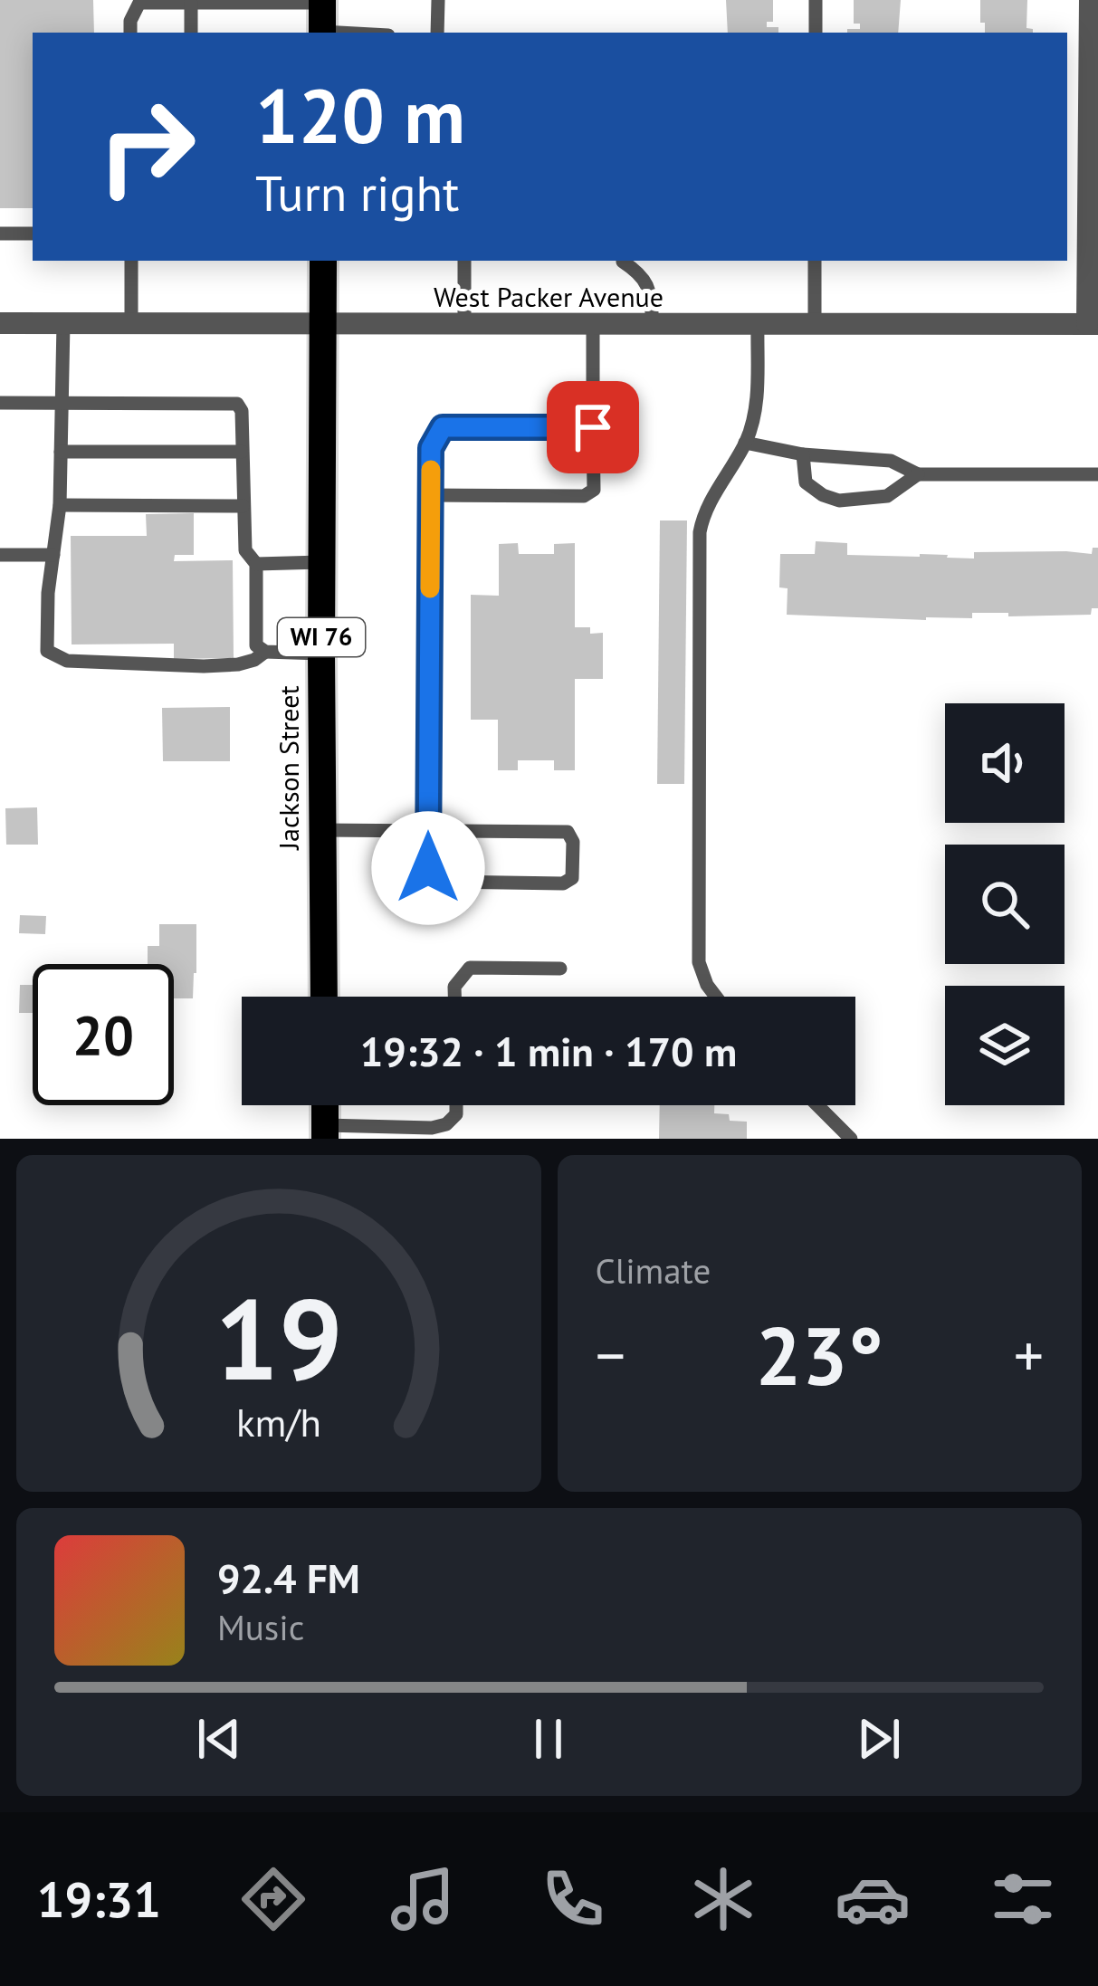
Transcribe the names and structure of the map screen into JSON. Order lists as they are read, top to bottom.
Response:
{
  "streets": {
    "main road": ["WI 76", "Jackson Street"],
    "street": ["West Packer Avenue"]
  },
  "crossings": [
    ["West Packer Avenue", "Jackson Street"]
  ],
  "page": {
    "turn": ["120 m", "Turn right"],
    "limit": "20",
    "trip": "19:32 · 1 min · 170 m",
    "tile": "Climate",
    "heat": ["−", "23°", "+"],
    "song": ["92.4 FM", "Music"],
    "tabs": "19:31",
    "gauge": ["19", "km/h"]
  }
}
